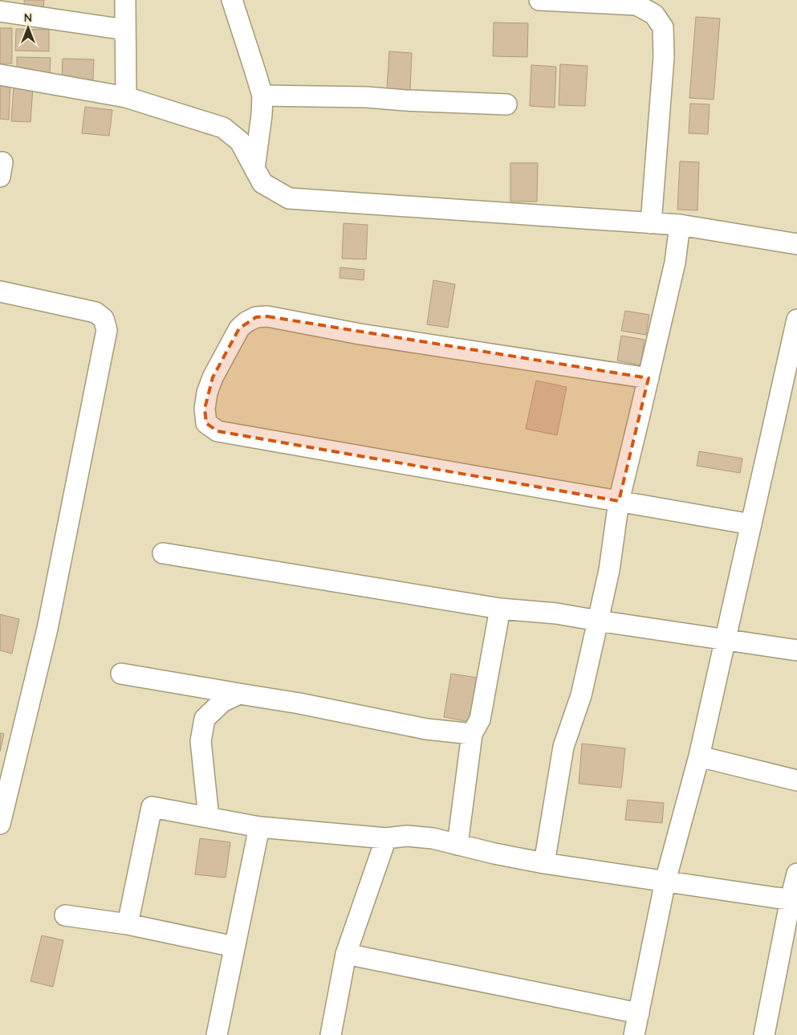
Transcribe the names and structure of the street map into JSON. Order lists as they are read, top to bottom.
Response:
{
  "north": "top"
}
